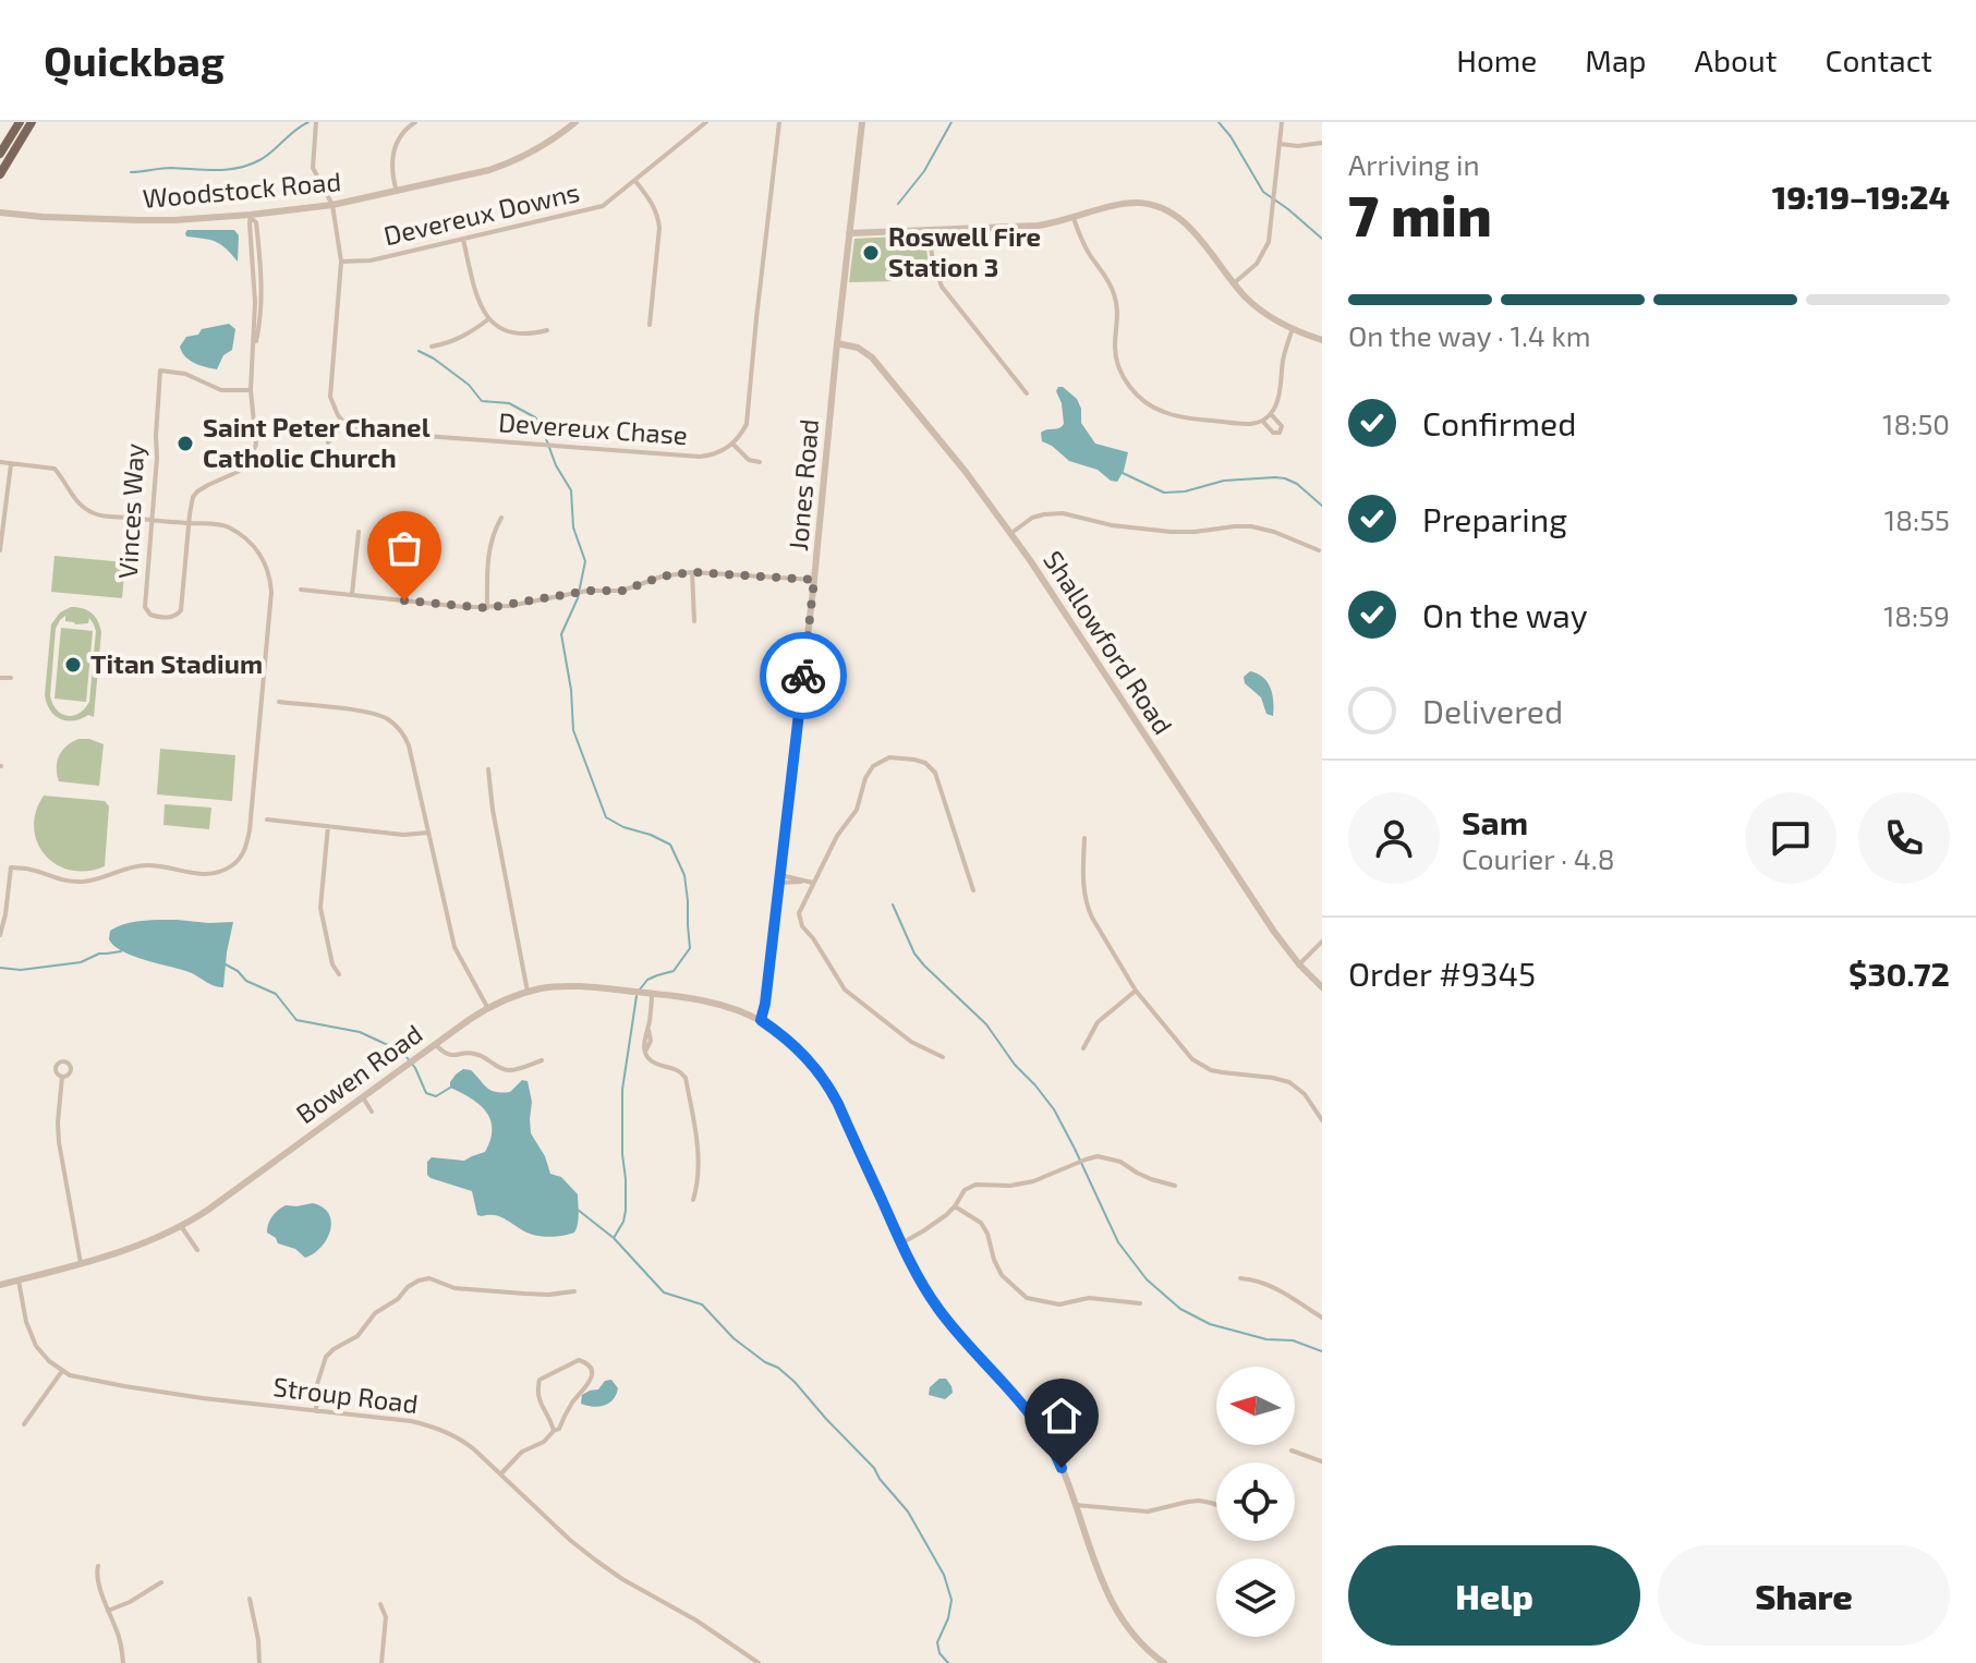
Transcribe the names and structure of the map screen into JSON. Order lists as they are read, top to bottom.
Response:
{
  "streets": {
    "street": [
      "Woodstock Road",
      "Devereux Downs",
      "Devereux Chase",
      "Jones Road",
      "Vinces Way",
      "Shallowford Road",
      "Bowen Road",
      "Stroup Road"
    ]
  },
  "crossings": [
    ["Woodstock Road", "Vinces Way"],
    ["Jones Road", "Shallowford Road"],
    ["Jones Road", "Bowen Road"]
  ],
  "places": ["Roswell Fire Station 3", "Saint Peter Chanel Catholic Church", "Titan Stadium"],
  "north": "left",
  "page": {
    "header": "Quickbag",
    "nav": [
      "Home",
      "Map",
      "About",
      "Contact"
    ],
    "heading": ["7 min", "Arriving in", "19:19–19:24"],
    "panel": [
      "Sam",
      "Courier · 4.8",
      "Order #9345",
      "$30.72"
    ],
    "bar": "On the way · 1.4 km",
    "list": [
      ["Confirmed", "18:50"],
      ["Preparing", "18:55"],
      ["On the way", "18:59"],
      "Delivered"
    ],
    "buttons": ["Help", "Share"]
  }
}
